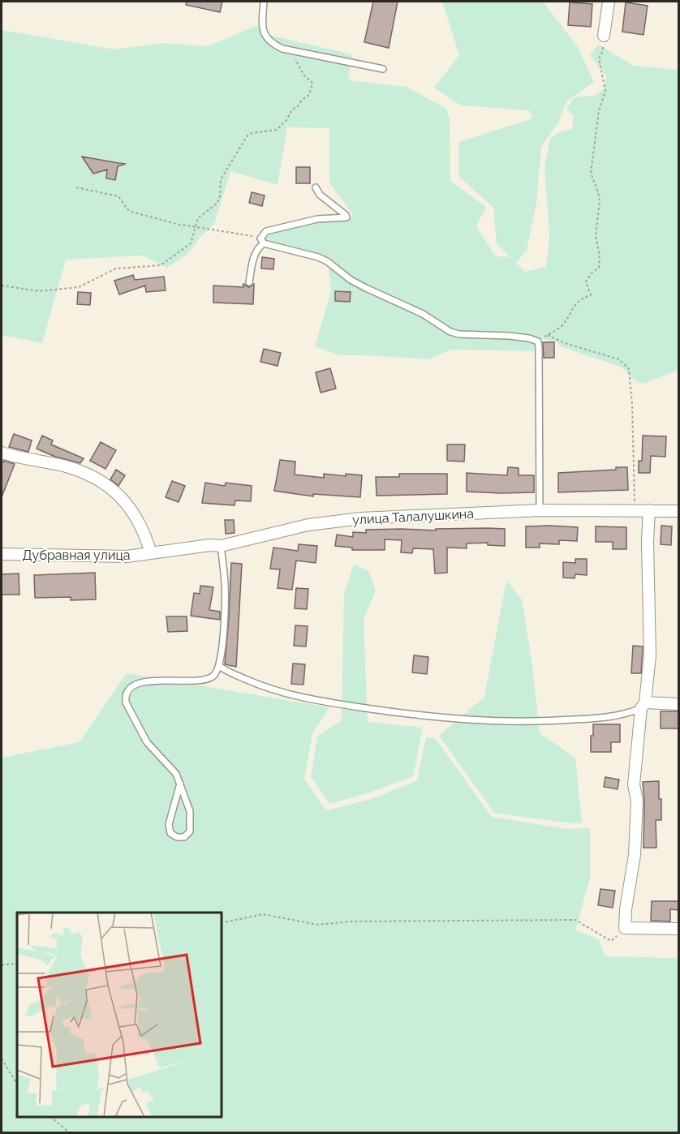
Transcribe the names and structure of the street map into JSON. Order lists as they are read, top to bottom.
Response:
{
  "streets": {
    "street": ["улица Талалушкина", "Дубравная улица"]
  },
  "crossings": [
    ["улица Талалушкина", "Дубравная улица"]
  ]
}
